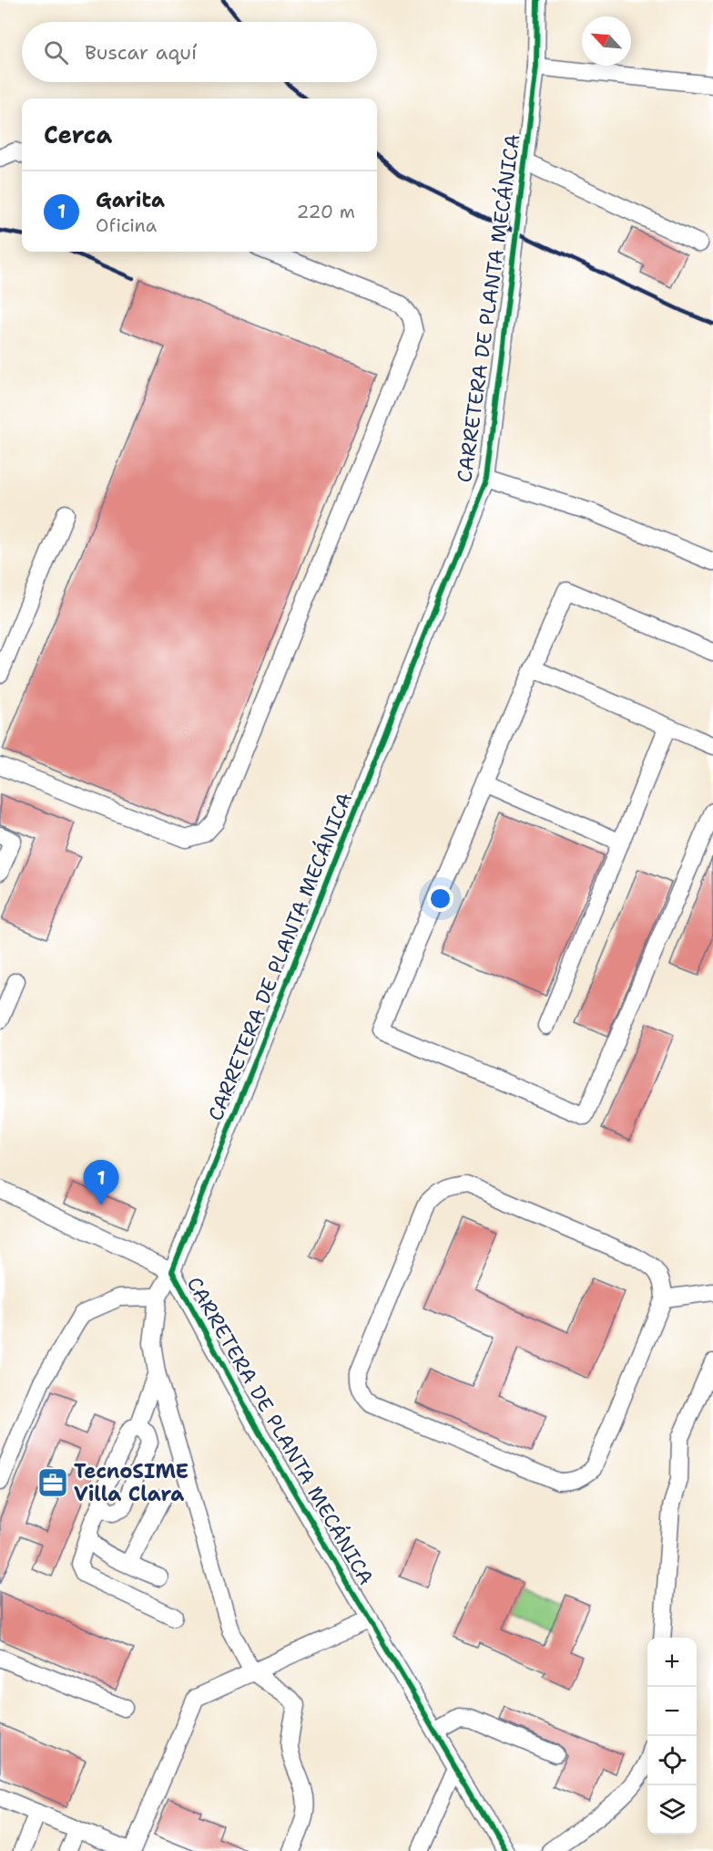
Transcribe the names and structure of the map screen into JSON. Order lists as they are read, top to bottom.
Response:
{
  "streets": {
    "street": ["CARRETERA DE PLANTA MECÁNICA"]
  },
  "places": {
    "office": ["TecnoSIME Villa Clara"]
  },
  "north": "top left",
  "page": {
    "search": "Buscar aquí",
    "heading": "Cerca",
    "list": [
      {
        "mark": "1",
        "name": "Garita",
        "note": "Oficina",
        "value": "220 m"
      }
    ],
    "pins": "1",
    "map_buttons": ["+", "−"]
  }
}
